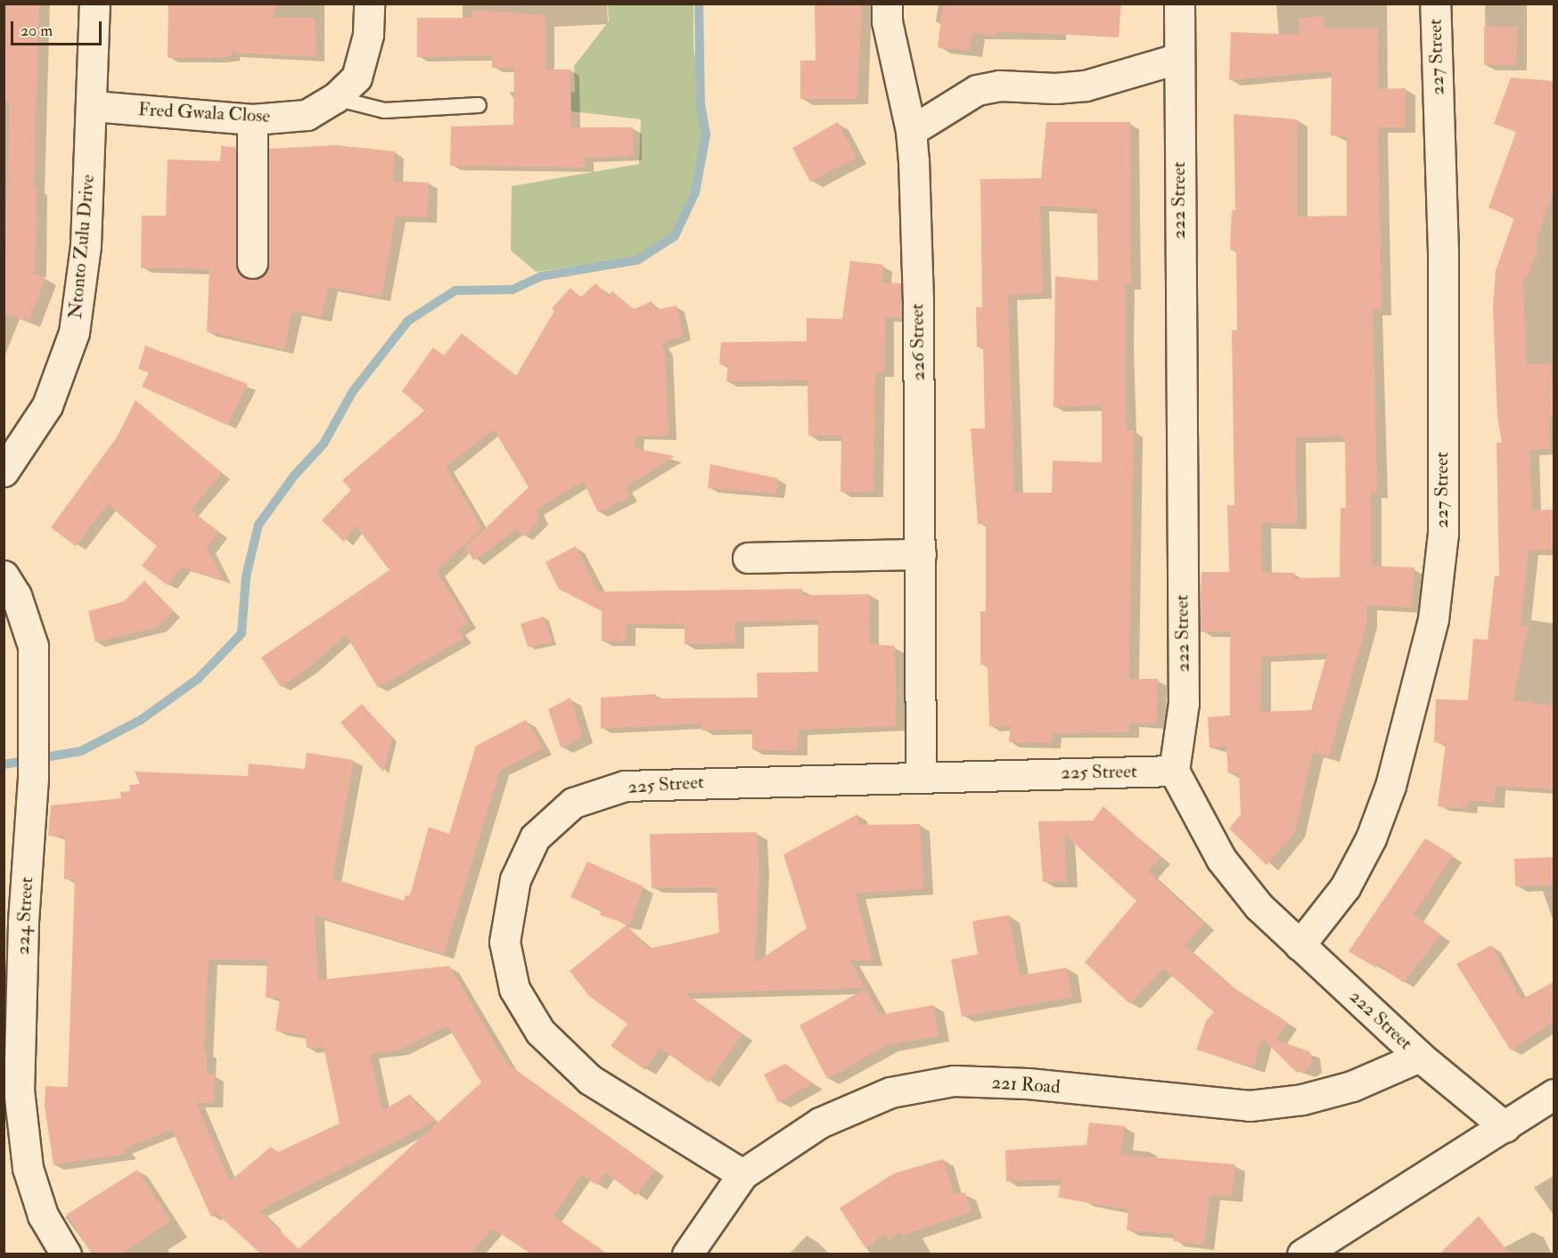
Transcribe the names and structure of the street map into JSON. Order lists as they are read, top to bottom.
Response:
{
  "streets": {
    "street": [
      "227 Street",
      "Fred Gwala Close",
      "222 Street",
      "Ntonto Zulu Drive",
      "226 Street",
      "225 Street",
      "224 Street",
      "221 Road"
    ]
  },
  "crossings": [
    ["227 Street", "222 Street"],
    ["Fred Gwala Close", "Ntonto Zulu Drive"],
    ["222 Street", "225 Street"],
    ["222 Street", "221 Road"],
    ["226 Street", "225 Street"],
    ["225 Street", "221 Road"]
  ],
  "scale_bar": "20 m"
}
